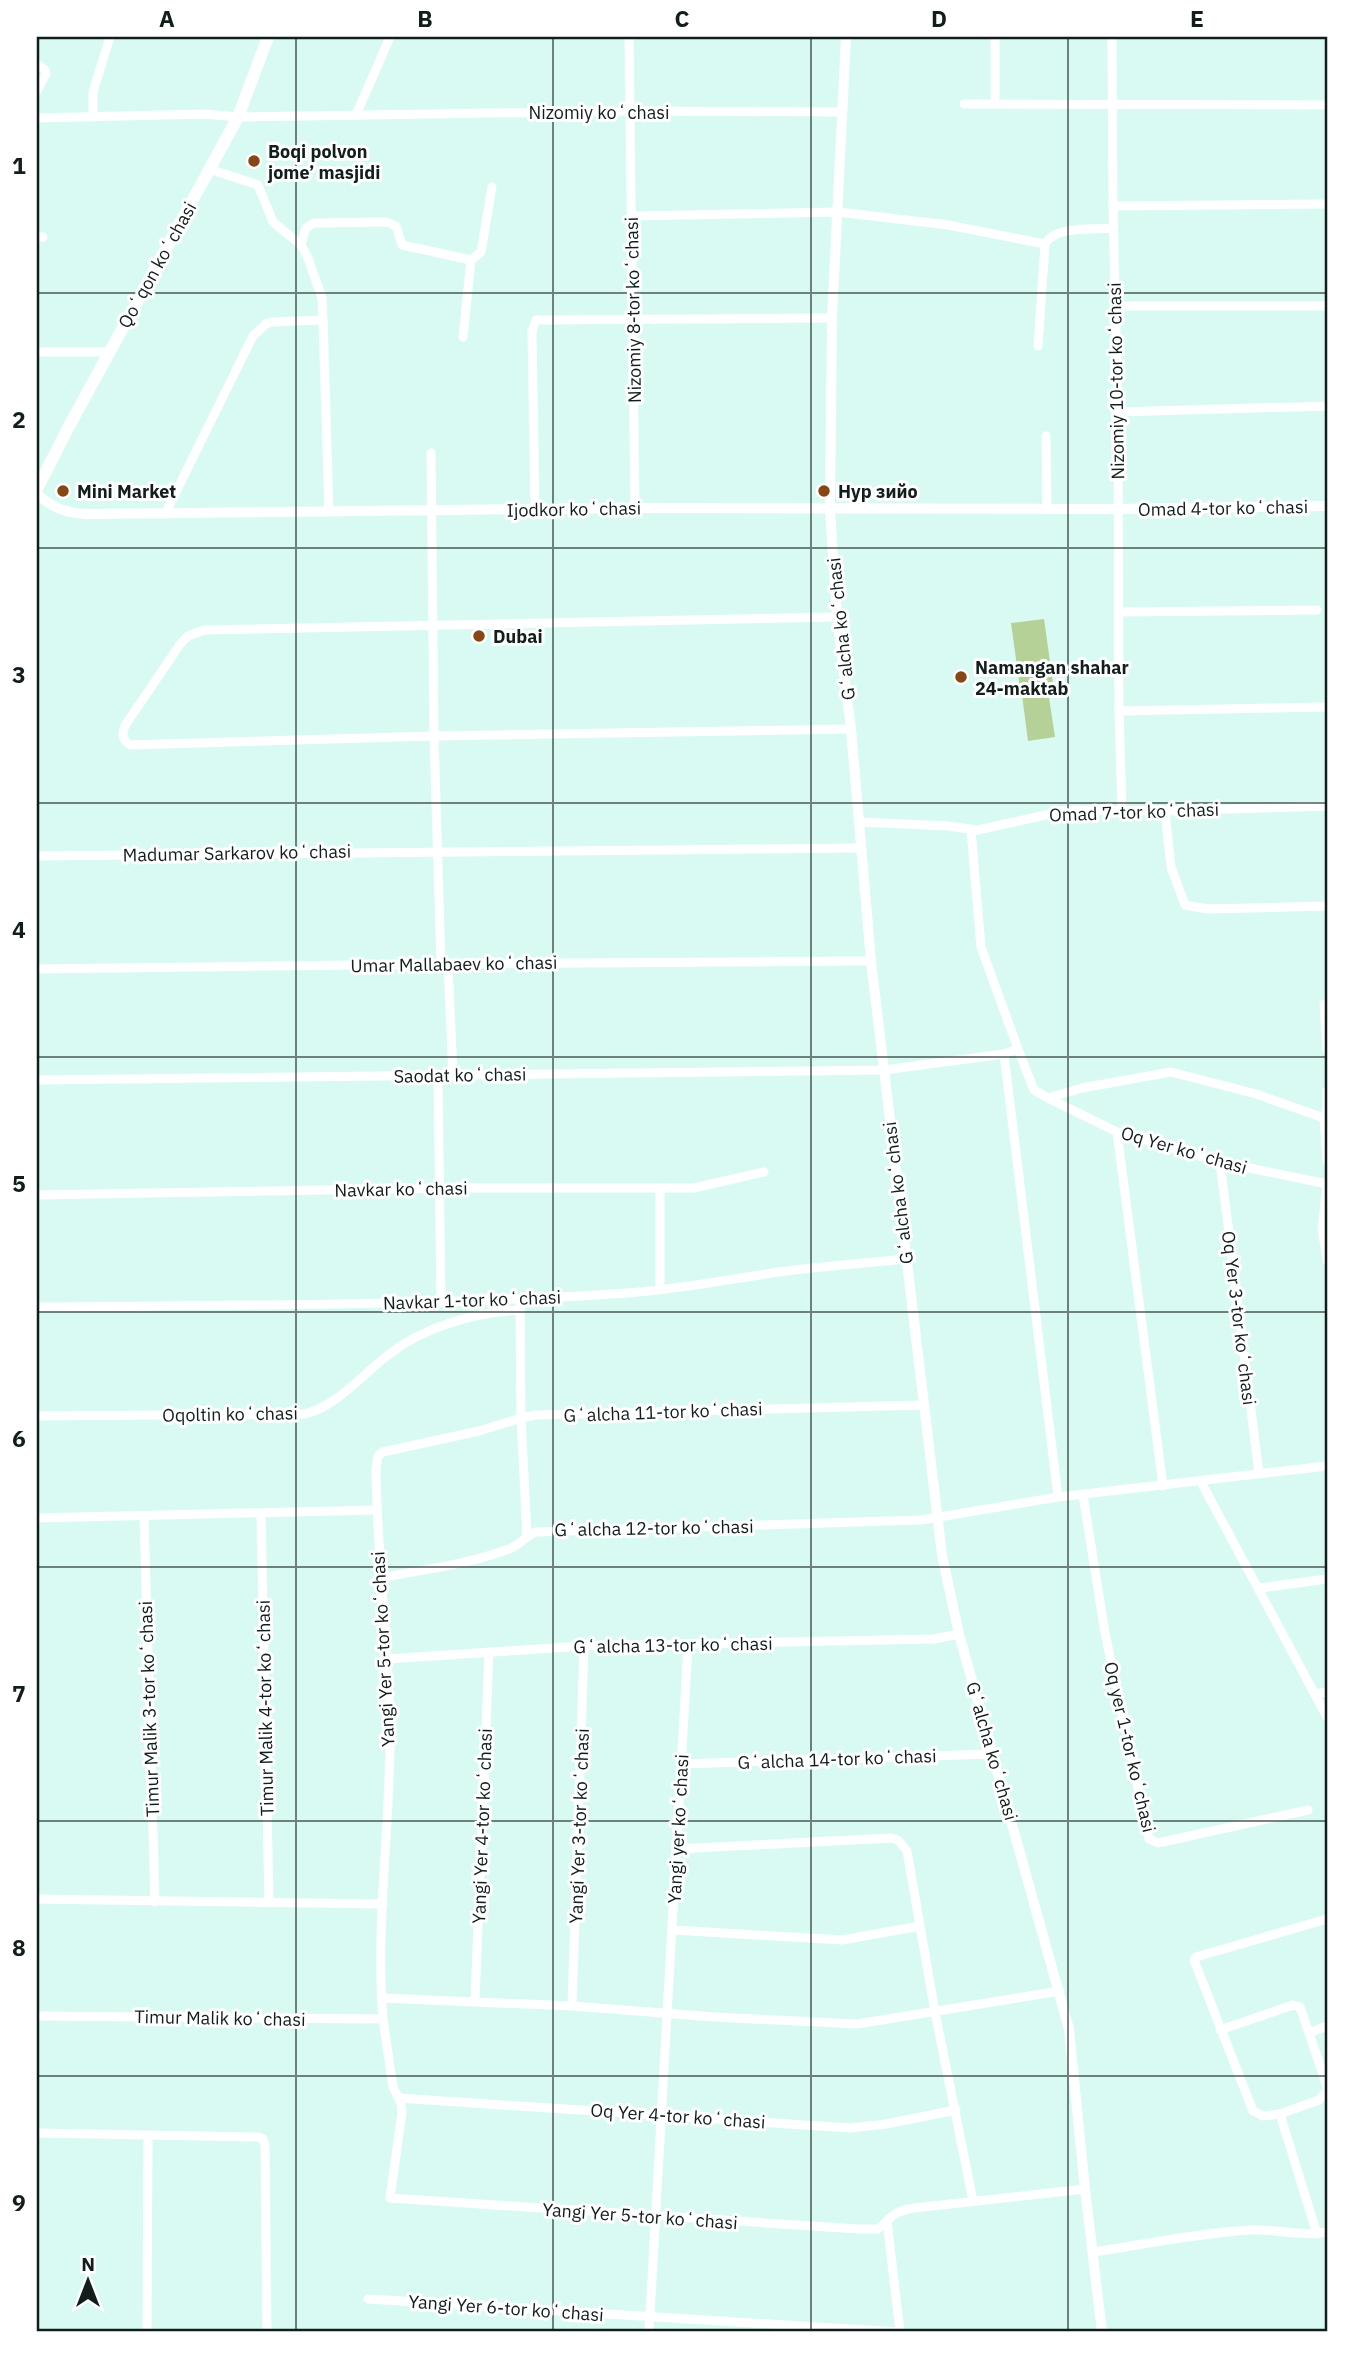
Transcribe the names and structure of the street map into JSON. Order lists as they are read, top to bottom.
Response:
{
  "streets": {
    "main road": ["Qoʻqon koʻchasi"],
    "street": [
      "Nizomiy koʻchasi",
      "Nizomiy 8-tor koʻchasi",
      "Nizomiy 10-tor koʻchasi",
      "Omad 4-tor koʻchasi",
      "Ijodkor koʻchasi",
      "Gʻalcha koʻchasi",
      "Omad 7-tor koʻchasi",
      "Madumar Sarkarov koʻchasi",
      "Umar Mallabaev koʻchasi",
      "Saodat koʻchasi",
      "Oq Yer koʻchasi",
      "Navkar koʻchasi",
      "Navkar 1-tor koʻchasi",
      "Oq Yer 3-tor koʻchasi",
      "Gʻalcha 11-tor koʻchasi",
      "Oqoltin koʻchasi",
      "Gʻalcha 12-tor koʻchasi",
      "Gʻalcha 13-tor koʻchasi",
      "Yangi Yer 5-tor koʻchasi",
      "Timur Malik 4-tor koʻchasi",
      "Timur Malik 3-tor koʻchasi",
      "Oq yer 1-tor koʻchasi",
      "Gʻalcha 14-tor koʻchasi",
      "Yangi Yer 4-tor koʻchasi",
      "Yangi Yer 3-tor koʻchasi",
      "Yangi yer koʻchasi",
      "Timur Malik koʻchasi",
      "Oq Yer 4-tor koʻchasi",
      "Yangi Yer 6-tor koʻchasi"
    ]
  },
  "crossings": [
    ["Nizomiy koʻchasi", "Qoʻqon koʻchasi"],
    ["Nizomiy koʻchasi", "Nizomiy 8-tor koʻchasi"],
    ["Nizomiy koʻchasi", "Gʻalcha koʻchasi"],
    ["Qoʻqon koʻchasi", "Ijodkor koʻchasi"],
    ["Nizomiy 8-tor koʻchasi", "Ijodkor koʻchasi"],
    ["Nizomiy 10-tor koʻchasi", "Omad 4-tor koʻchasi"],
    ["Nizomiy 10-tor koʻchasi", "Ijodkor koʻchasi"],
    ["Nizomiy 10-tor koʻchasi", "Omad 7-tor koʻchasi"],
    ["Omad 4-tor koʻchasi", "Ijodkor koʻchasi"],
    ["Ijodkor koʻchasi", "Gʻalcha koʻchasi"],
    ["Gʻalcha koʻchasi", "Omad 7-tor koʻchasi"],
    ["Gʻalcha koʻchasi", "Madumar Sarkarov koʻchasi"],
    ["Gʻalcha koʻchasi", "Umar Mallabaev koʻchasi"],
    ["Gʻalcha koʻchasi", "Saodat koʻchasi"],
    ["Gʻalcha koʻchasi", "Navkar 1-tor koʻchasi"],
    ["Gʻalcha koʻchasi", "Gʻalcha 11-tor koʻchasi"],
    ["Gʻalcha koʻchasi", "Gʻalcha 12-tor koʻchasi"],
    ["Gʻalcha koʻchasi", "Gʻalcha 13-tor koʻchasi"],
    ["Gʻalcha koʻchasi", "Gʻalcha 14-tor koʻchasi"],
    ["Oq Yer koʻchasi", "Oq Yer 3-tor koʻchasi"],
    ["Gʻalcha 11-tor koʻchasi", "Yangi Yer 5-tor koʻchasi"],
    ["Gʻalcha 12-tor koʻchasi", "Yangi Yer 5-tor koʻchasi"],
    ["Gʻalcha 13-tor koʻchasi", "Yangi Yer 5-tor koʻchasi"],
    ["Gʻalcha 13-tor koʻchasi", "Yangi Yer 4-tor koʻchasi"],
    ["Gʻalcha 13-tor koʻchasi", "Yangi Yer 3-tor koʻchasi"],
    ["Gʻalcha 13-tor koʻchasi", "Yangi yer koʻchasi"],
    ["Yangi Yer 5-tor koʻchasi", "Yangi yer koʻchasi"],
    ["Yangi Yer 5-tor koʻchasi", "Oq Yer 4-tor koʻchasi"],
    ["Gʻalcha 14-tor koʻchasi", "Yangi yer koʻchasi"],
    ["Yangi yer koʻchasi", "Oq Yer 4-tor koʻchasi"],
    ["Yangi yer koʻchasi", "Yangi Yer 6-tor koʻchasi"]
  ],
  "places": [
    "Boqi polvon jome’ masjidi",
    "Mini Market",
    "Нур зийо",
    "Dubai",
    "Namangan shahar 24-maktab"
  ],
  "north": "top",
  "grid": {
    "columns": [
      "A",
      "B",
      "C",
      "D",
      "E"
    ],
    "rows": [
      "1",
      "2",
      "3",
      "4",
      "5",
      "6",
      "7",
      "8",
      "9"
    ]
  }
}
